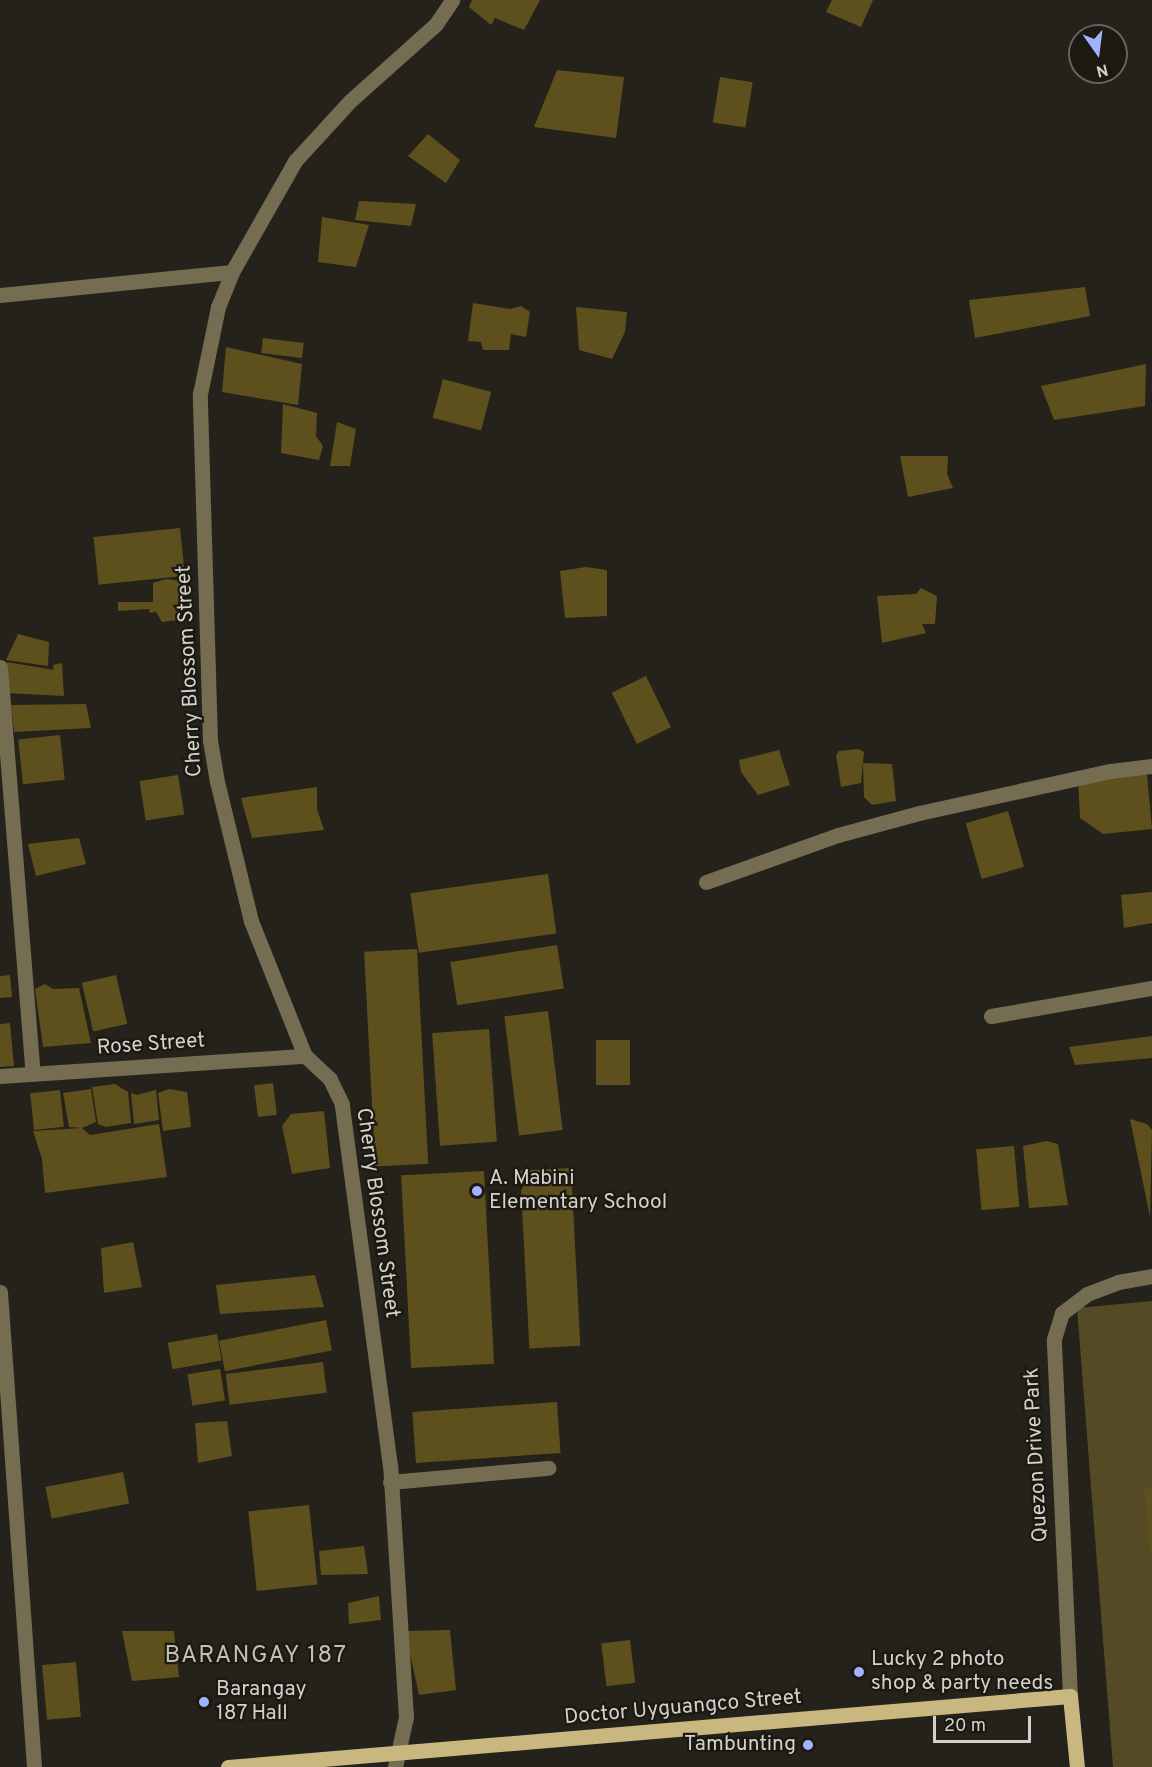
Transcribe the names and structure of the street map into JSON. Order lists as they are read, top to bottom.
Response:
{
  "streets": {
    "main road": ["Doctor Uyguangco Street"],
    "street": ["Cherry Blossom Street", "Rose Street", "Quezon Drive Park"]
  },
  "crossings": [
    ["Cherry Blossom Street", "Rose Street"],
    ["Cherry Blossom Street", "Doctor Uyguangco Street"],
    ["Quezon Drive Park", "Doctor Uyguangco Street"]
  ],
  "districts": ["BARANGAY 187"],
  "places": [
    "A. Mabini Elementary School",
    "Lucky 2 photo shop & party needs",
    "Barangay 187 Hall",
    "Tambunting"
  ],
  "scale_bar": "20 m",
  "north": "bottom"
}
